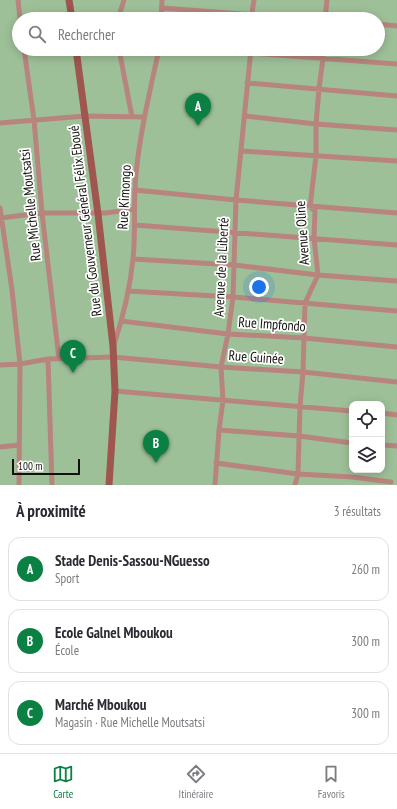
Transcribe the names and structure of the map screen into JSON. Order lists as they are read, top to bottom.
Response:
{
  "streets": {
    "main road": ["Rue du Gouverneur Général Félix Eboué"],
    "street": [
      "Rue Kimongo",
      "Rue Michelle Moutsatsi",
      "Avenue Oline",
      "Avenue de la Liberté",
      "Rue Impfondo",
      "Rue Guinée"
    ]
  },
  "crossings": [
    ["Rue Kimongo", "Rue du Gouverneur Général Félix Eboué"],
    ["Rue Kimongo", "Rue Impfondo"],
    ["Rue Michelle Moutsatsi", "Rue Guinée"],
    ["Rue du Gouverneur Général Félix Eboué", "Rue Guinée"],
    ["Avenue Oline", "Rue Impfondo"],
    ["Avenue Oline", "Rue Guinée"],
    ["Avenue de la Liberté", "Rue Impfondo"],
    ["Avenue de la Liberté", "Rue Guinée"]
  ],
  "scale_bar": "100 m",
  "page": {
    "search": "Rechercher",
    "pins": ["A", "C", "B"],
    "scale": "100 m",
    "heading": ["À proximité", "3 résultats"],
    "list": [
      {
        "mark": "A",
        "name": "Stade Denis-Sassou-NGuesso",
        "note": "Sport",
        "value": "260 m"
      },
      {
        "mark": "B",
        "name": "Ecole Galnel Mboukou",
        "note": "École",
        "value": "300 m"
      },
      {
        "mark": "C",
        "name": "Marché Mboukou",
        "note": "Magasin · Rue Michelle Moutsatsi",
        "value": "300 m"
      }
    ],
    "nav": ["Carte", "Itinéraire", "Favoris"]
  }
}
